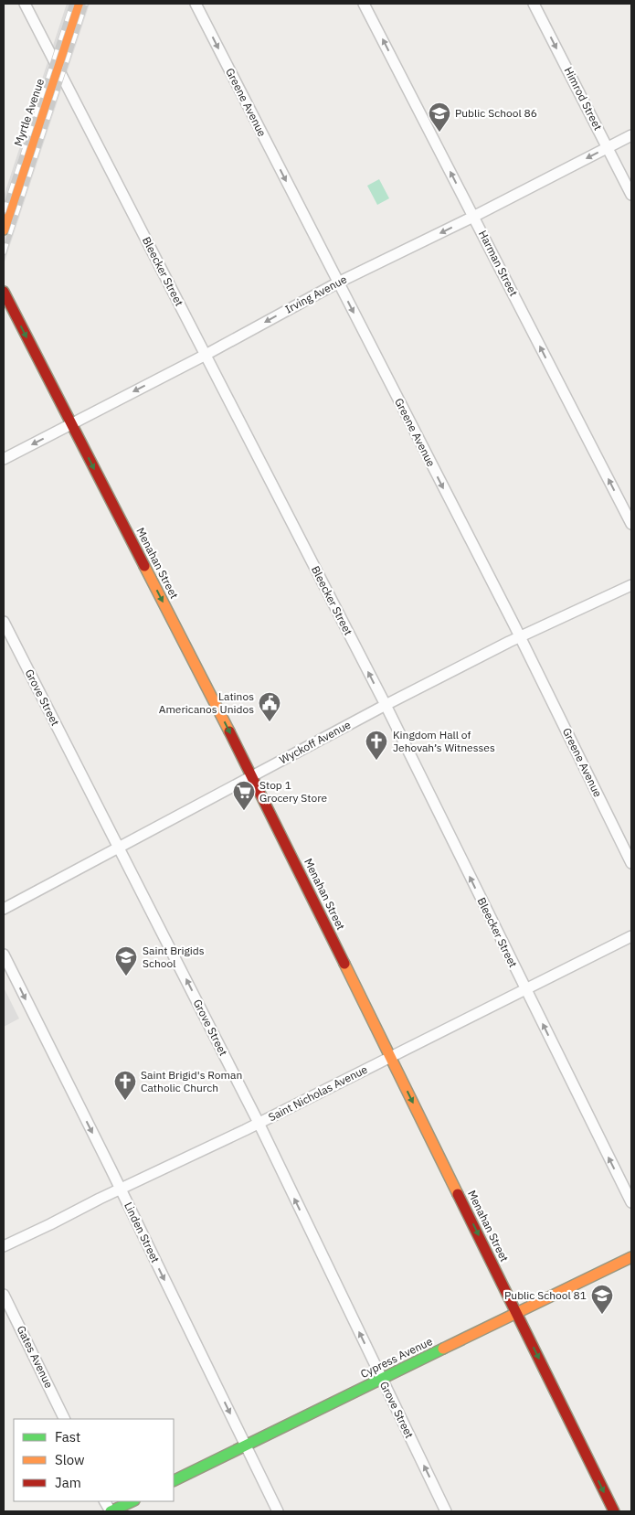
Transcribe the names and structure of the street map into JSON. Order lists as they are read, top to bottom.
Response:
{
  "streets": {
    "street": [
      "Himrod Street",
      "Greene Avenue",
      "Myrtle Avenue",
      "Harman Street",
      "Bleecker Street",
      "Irving Avenue",
      "Menahan Street",
      "Grove Street",
      "Wyckoff Avenue",
      "Saint Nicholas Avenue",
      "Linden Street",
      "Gates Avenue",
      "Cypress Avenue"
    ]
  },
  "crossings": [
    ["Himrod Street", "Irving Avenue"],
    ["Greene Avenue", "Irving Avenue"],
    ["Greene Avenue", "Wyckoff Avenue"],
    ["Myrtle Avenue", "Bleecker Street"],
    ["Harman Street", "Irving Avenue"],
    ["Bleecker Street", "Irving Avenue"],
    ["Bleecker Street", "Wyckoff Avenue"],
    ["Bleecker Street", "Saint Nicholas Avenue"],
    ["Irving Avenue", "Menahan Street"],
    ["Menahan Street", "Wyckoff Avenue"],
    ["Menahan Street", "Saint Nicholas Avenue"],
    ["Menahan Street", "Cypress Avenue"],
    ["Grove Street", "Wyckoff Avenue"],
    ["Grove Street", "Saint Nicholas Avenue"],
    ["Grove Street", "Cypress Avenue"],
    ["Saint Nicholas Avenue", "Linden Street"],
    ["Linden Street", "Cypress Avenue"]
  ],
  "one_way": [
    "Himrod Street",
    "Greene Avenue",
    "Harman Street",
    "Bleecker Street",
    "Irving Avenue",
    "Menahan Street",
    "Grove Street",
    "Linden Street"
  ],
  "places": {
    "school or university": ["Public School 86", "Saint Brigids School", "Public School 81"],
    "public building": ["Latinos Americanos Unidos"],
    "church": ["Kingdom Hall of Jehovah’s Witnesses", "Saint Brigid's Roman Catholic Church"],
    "supermarket": ["Stop 1 Grocery Store"]
  },
  "legend": ["Fast", "Slow", "Jam"]
}
